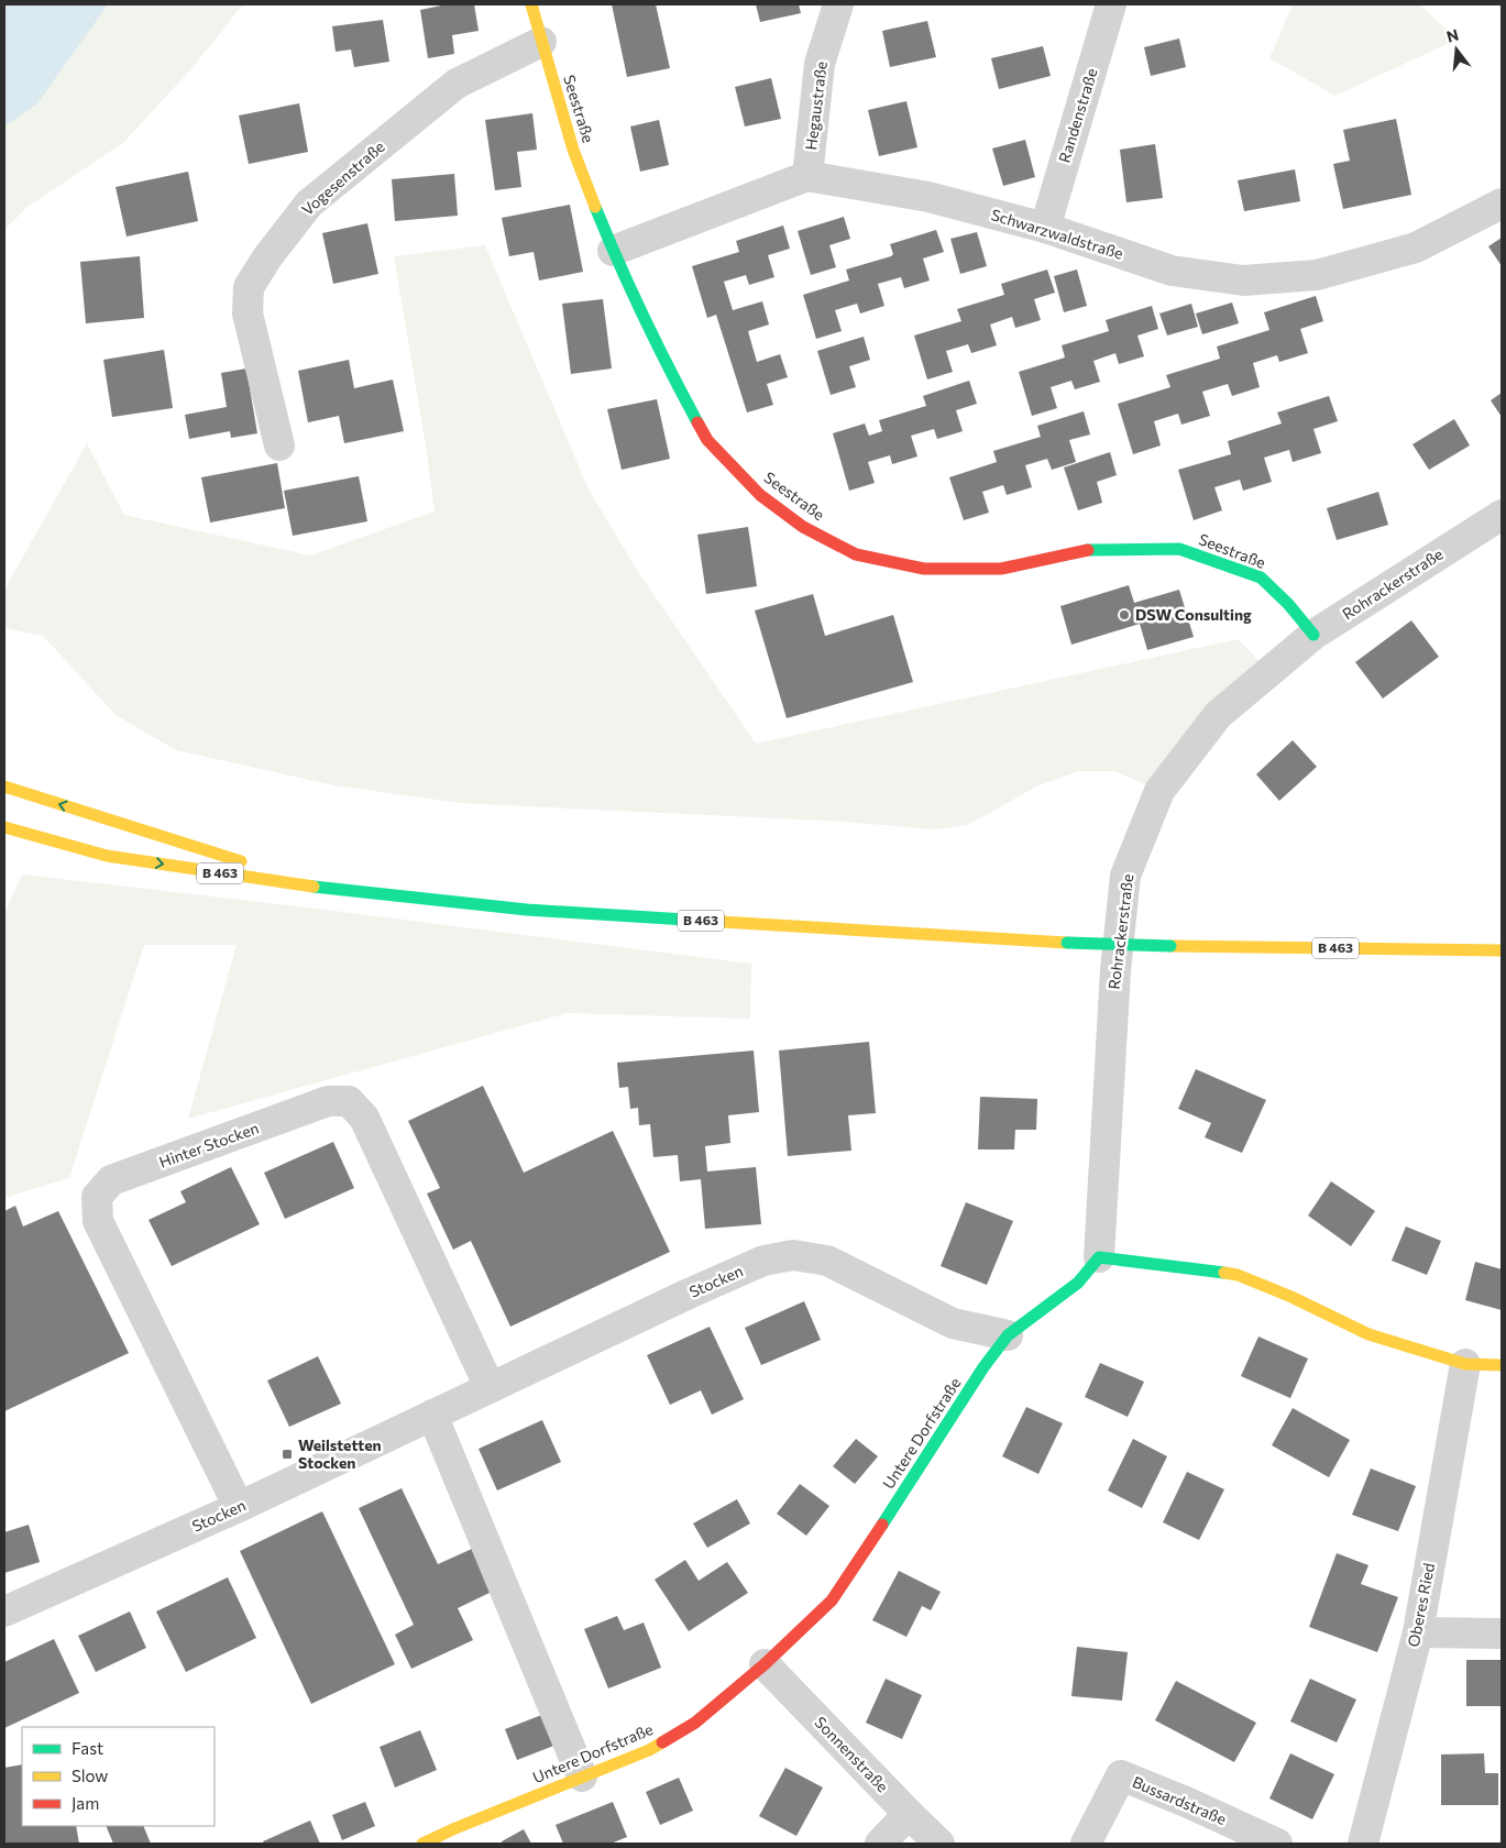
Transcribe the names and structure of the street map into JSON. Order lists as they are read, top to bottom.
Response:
{
  "streets": {
    "main road": ["Seestraße", "B 463", "Untere Dorfstraße"],
    "street": [
      "Hegaustraße",
      "Randenstraße",
      "Vogesenstraße",
      "Schwarzwaldstraße",
      "Rohrackerstraße",
      "Hinter Stocken",
      "Stocken",
      "Oberes Ried",
      "Sonnenstraße",
      "Bussardstraße"
    ]
  },
  "crossings": [
    ["Hegaustraße", "Schwarzwaldstraße"],
    ["Seestraße", "Vogesenstraße"],
    ["Seestraße", "Rohrackerstraße"],
    ["Randenstraße", "Schwarzwaldstraße"],
    ["Rohrackerstraße", "Untere Dorfstraße"],
    ["Hinter Stocken", "Stocken"],
    ["Stocken", "Untere Dorfstraße"],
    ["Untere Dorfstraße", "Sonnenstraße"]
  ],
  "places": {
    "other": ["DSW Consulting"],
    "transit": ["Weilstetten Stocken"]
  },
  "legend": ["Fast", "Slow", "Jam"],
  "north": "top"
}
